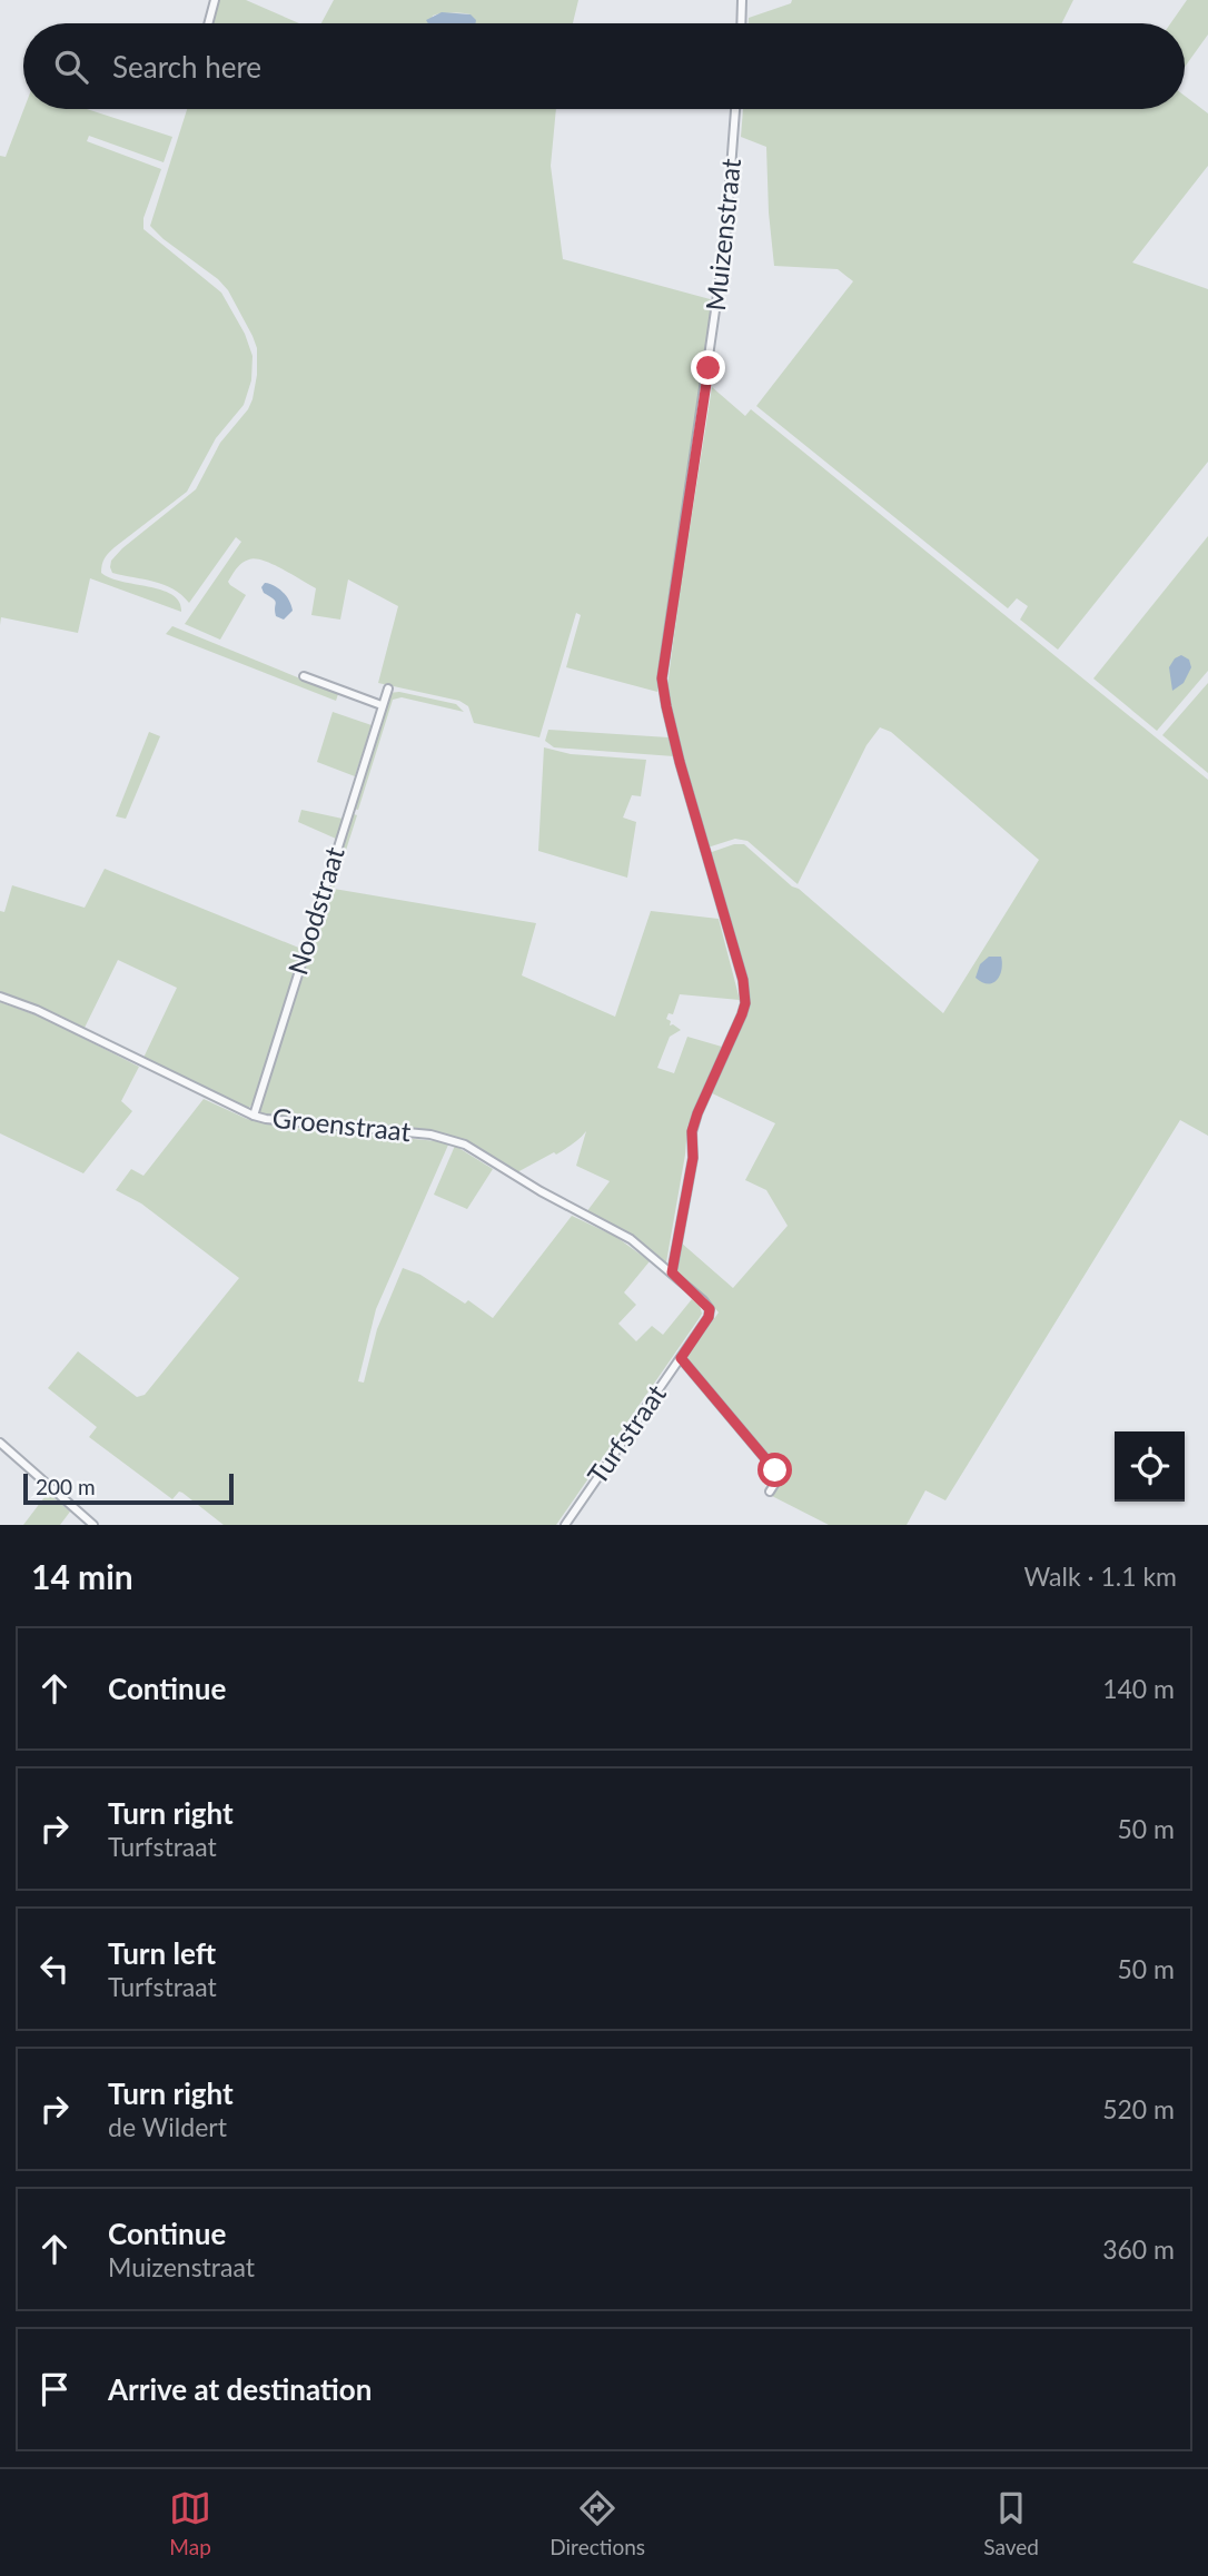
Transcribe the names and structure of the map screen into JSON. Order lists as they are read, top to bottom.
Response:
{
  "streets": {
    "street": [
      "Muizenstraat",
      "Noodstraat",
      "Groenstraat",
      "Turfstraat"
    ]
  },
  "crossings": [
    ["Muizenstraat", "Groenstraat"],
    ["Muizenstraat", "Turfstraat"],
    ["Noodstraat", "Groenstraat"],
    ["Groenstraat", "Turfstraat"]
  ],
  "scale_bar": "200 m",
  "page": {
    "search": "Search here",
    "scale": "200 m",
    "heading": ["14 min", "Walk · 1.1 km"],
    "list": [
      ["Continue", "140 m"],
      ["Turn right", "Turfstraat", "50 m"],
      ["Turn left", "Turfstraat", "50 m"],
      ["Turn right", "de Wildert", "520 m"],
      ["Continue", "Muizenstraat", "360 m"],
      "Arrive at destination"
    ],
    "nav": ["Map", "Directions", "Saved"]
  }
}
